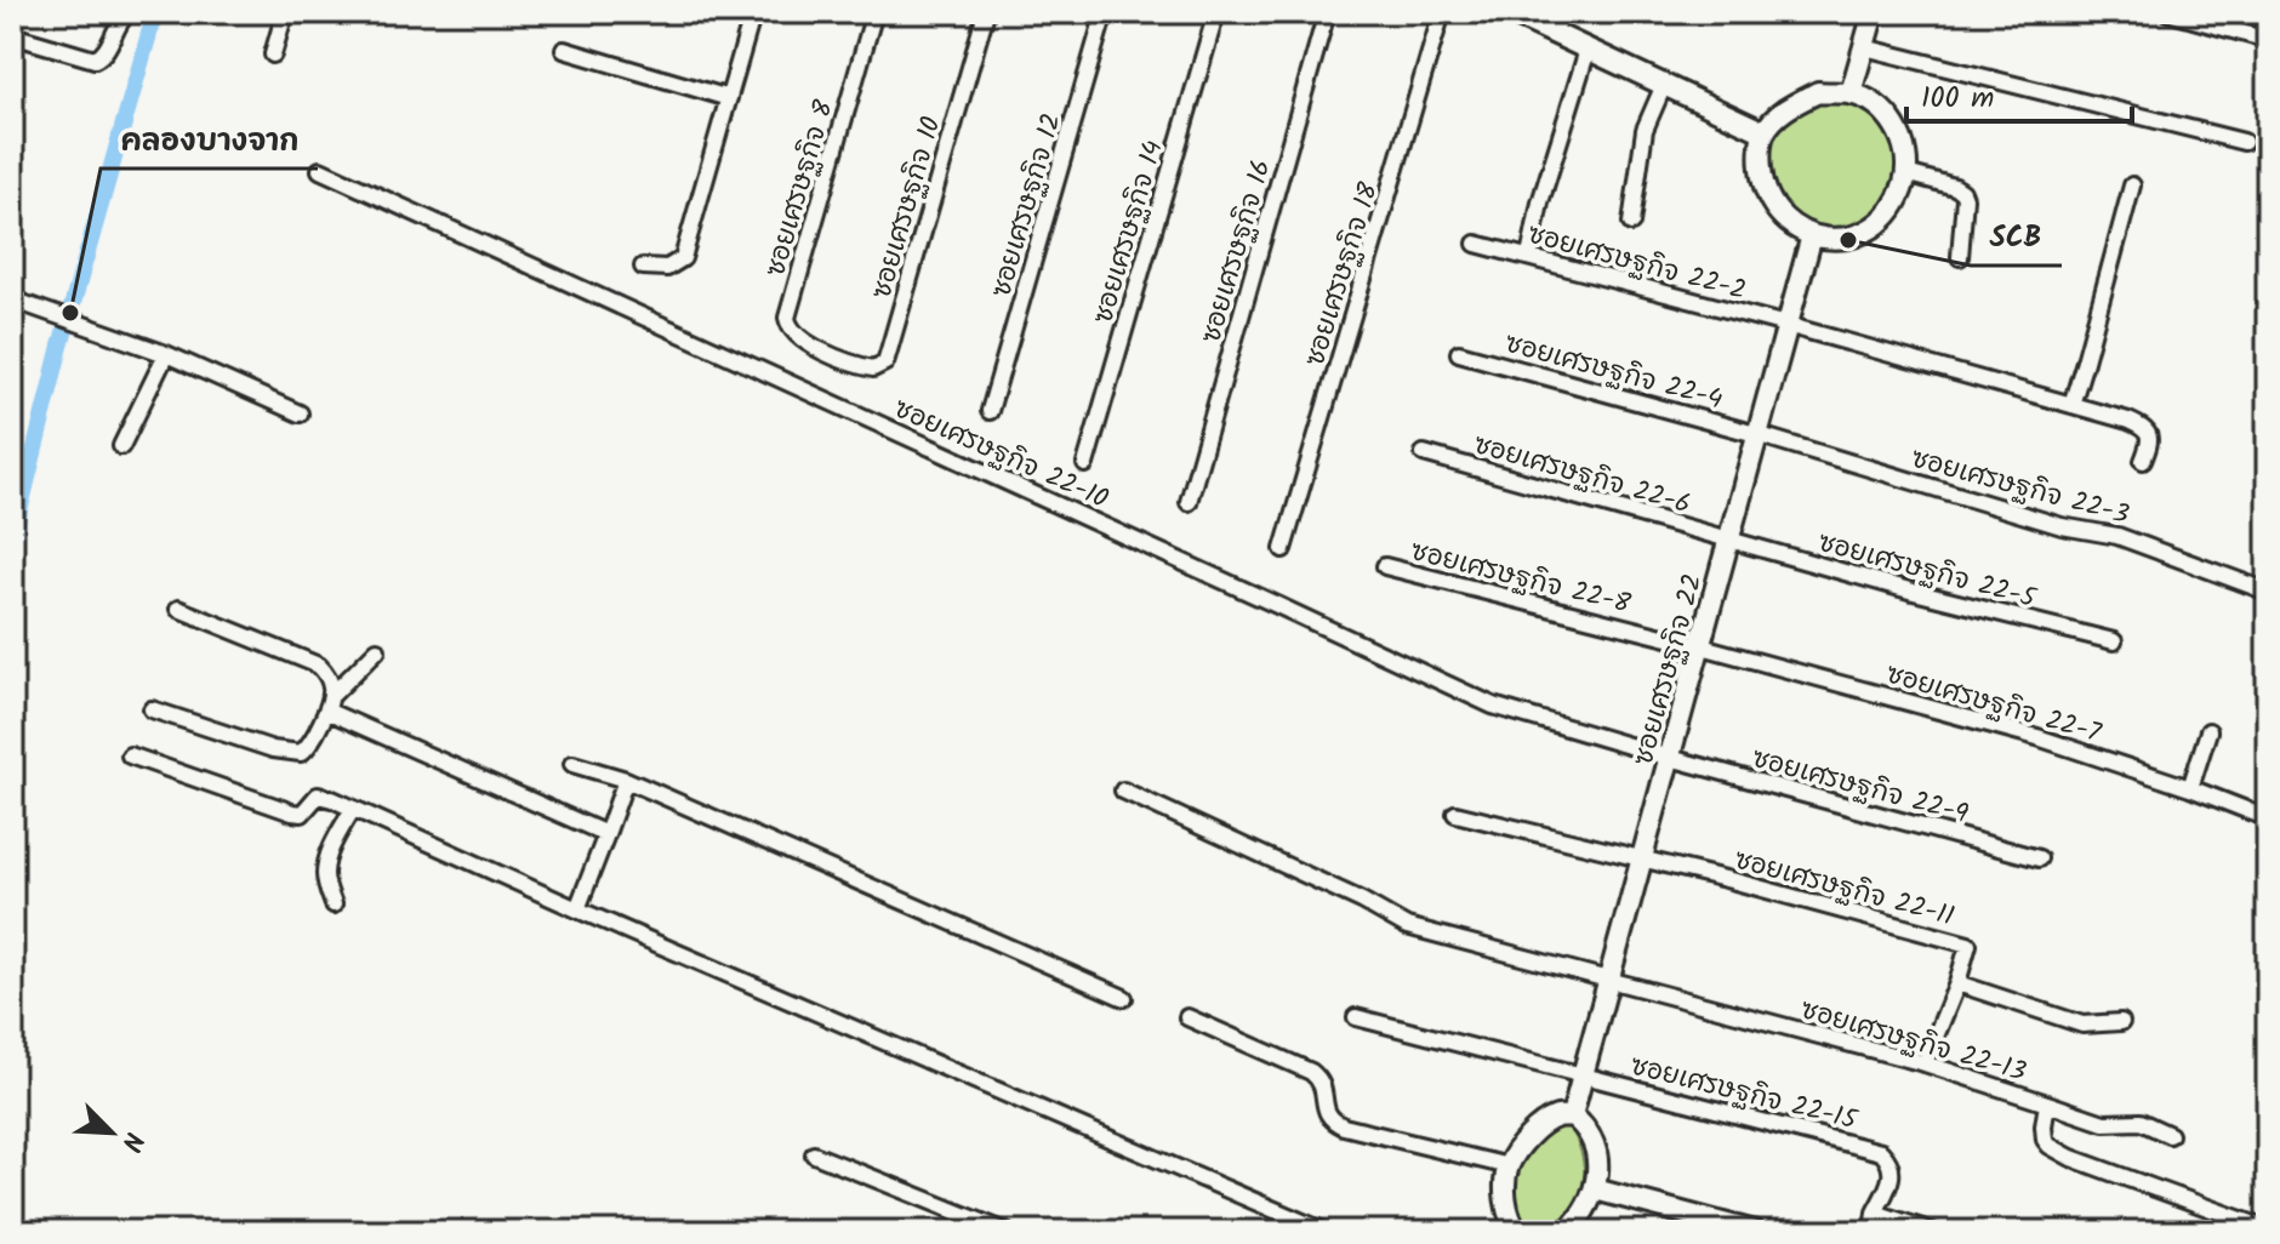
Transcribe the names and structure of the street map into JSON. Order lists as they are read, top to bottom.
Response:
{
  "streets": {
    "street": [
      "ซอยเศรษฐกิจ 8",
      "ซอยเศรษฐกิจ 12",
      "ซอยเศรษฐกิจ 10",
      "ซอยเศรษฐกิจ 14",
      "ซอยเศรษฐกิจ 16",
      "ซอยเศรษฐกิจ 22-2",
      "ซอยเศรษฐกิจ 18",
      "ซอยเศรษฐกิจ 22-4",
      "ซอยเศรษฐกิจ 22-10",
      "ซอยเศรษฐกิจ 22-6",
      "ซอยเศรษฐกิจ 22-3",
      "ซอยเศรษฐกิจ 22-5",
      "ซอยเศรษฐกิจ 22-8",
      "ซอยเศรษฐกิจ 22",
      "ซอยเศรษฐกิจ 22-7",
      "ซอยเศรษฐกิจ 22-9",
      "ซอยเศรษฐกิจ 22-11",
      "ซอยเศรษฐกิจ 22-13",
      "ซอยเศรษฐกิจ 22-15"
    ]
  },
  "crossings": [
    ["ซอยเศรษฐกิจ 8", "ซอยเศรษฐกิจ 10"],
    ["ซอยเศรษฐกิจ 22-2", "ซอยเศรษฐกิจ 22"],
    ["ซอยเศรษฐกิจ 22-4", "ซอยเศรษฐกิจ 22-3"],
    ["ซอยเศรษฐกิจ 22-4", "ซอยเศรษฐกิจ 22"],
    ["ซอยเศรษฐกิจ 22-10", "ซอยเศรษฐกิจ 22"],
    ["ซอยเศรษฐกิจ 22-10", "ซอยเศรษฐกิจ 22-9"],
    ["ซอยเศรษฐกิจ 22-6", "ซอยเศรษฐกิจ 22-5"],
    ["ซอยเศรษฐกิจ 22-6", "ซอยเศรษฐกิจ 22"],
    ["ซอยเศรษฐกิจ 22-3", "ซอยเศรษฐกิจ 22"],
    ["ซอยเศรษฐกิจ 22-5", "ซอยเศรษฐกิจ 22"],
    ["ซอยเศรษฐกิจ 22-8", "ซอยเศรษฐกิจ 22"],
    ["ซอยเศรษฐกิจ 22-8", "ซอยเศรษฐกิจ 22-7"],
    ["ซอยเศรษฐกิจ 22", "ซอยเศรษฐกิจ 22-7"],
    ["ซอยเศรษฐกิจ 22", "ซอยเศรษฐกิจ 22-9"],
    ["ซอยเศรษฐกิจ 22", "ซอยเศรษฐกิจ 22-11"],
    ["ซอยเศรษฐกิจ 22", "ซอยเศรษฐกิจ 22-13"],
    ["ซอยเศรษฐกิจ 22", "ซอยเศรษฐกิจ 22-15"],
    ["ซอยเศรษฐกิจ 22-11", "ซอยเศรษฐกิจ 22-13"]
  ],
  "places": ["SCB", "คลองบางจาก"],
  "scale_bar": "100 m",
  "north": "bottom right"
}
